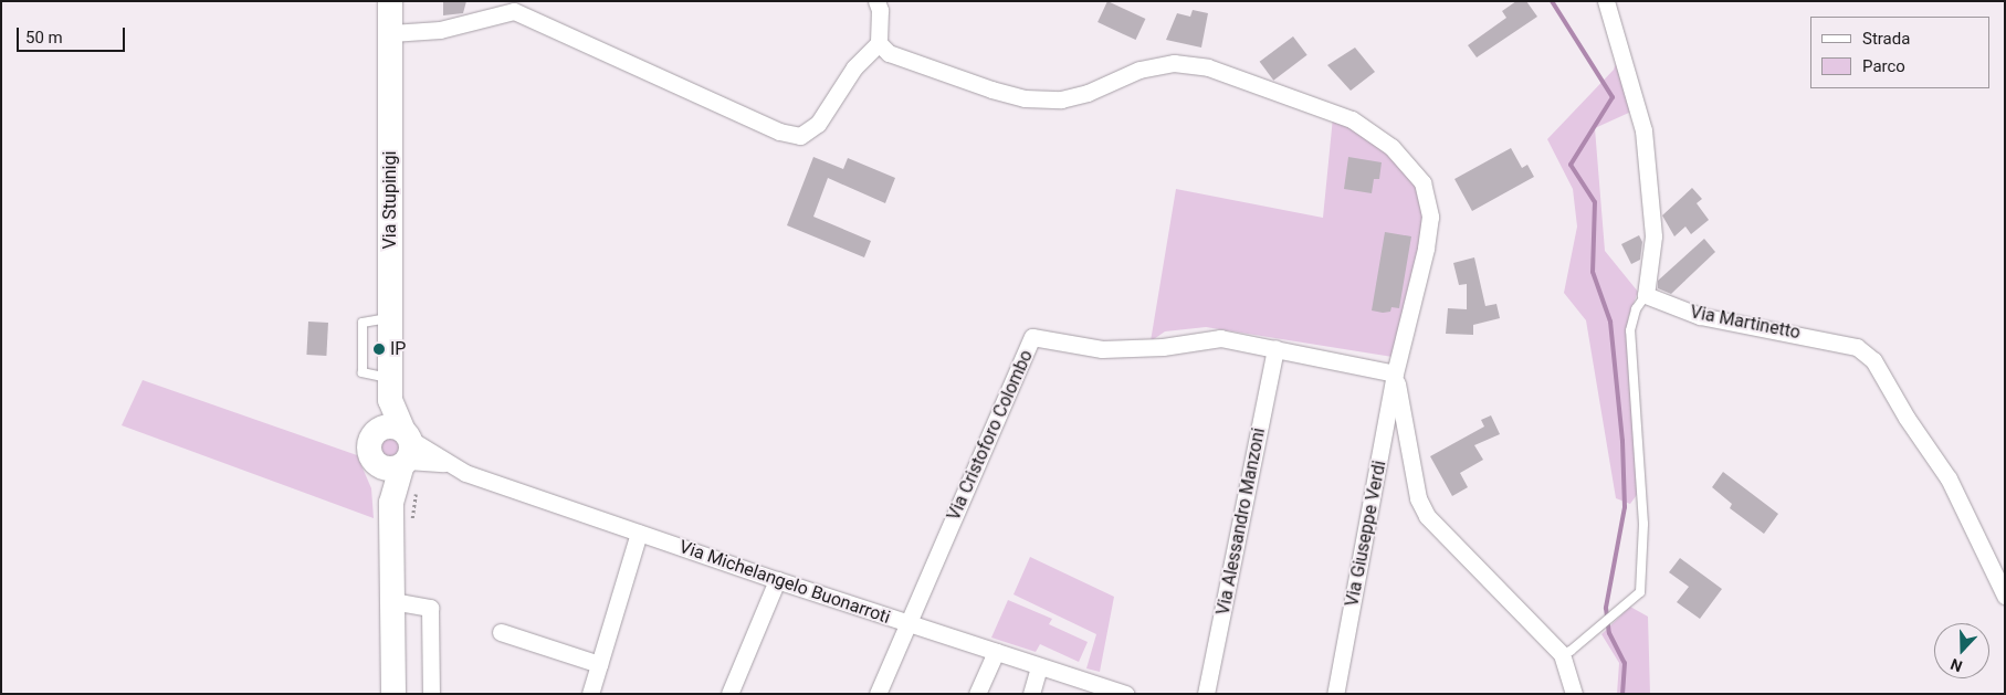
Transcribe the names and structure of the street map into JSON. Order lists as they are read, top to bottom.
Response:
{
  "streets": {
    "street": [
      "Via Stupinigi",
      "Via Martinetto",
      "Via Cristoforo Colombo",
      "Via Alessandro Manzoni",
      "Via Giuseppe Verdi",
      "Via Michelangelo Buonarroti"
    ]
  },
  "crossings": [
    ["Via Stupinigi", "Via Michelangelo Buonarroti"],
    ["Via Cristoforo Colombo", "Via Alessandro Manzoni"],
    ["Via Cristoforo Colombo", "Via Giuseppe Verdi"],
    ["Via Cristoforo Colombo", "Via Michelangelo Buonarroti"]
  ],
  "places": ["IP"],
  "legend": ["Strada", "Parco"],
  "scale_bar": "50 m",
  "north": "bottom"
}
